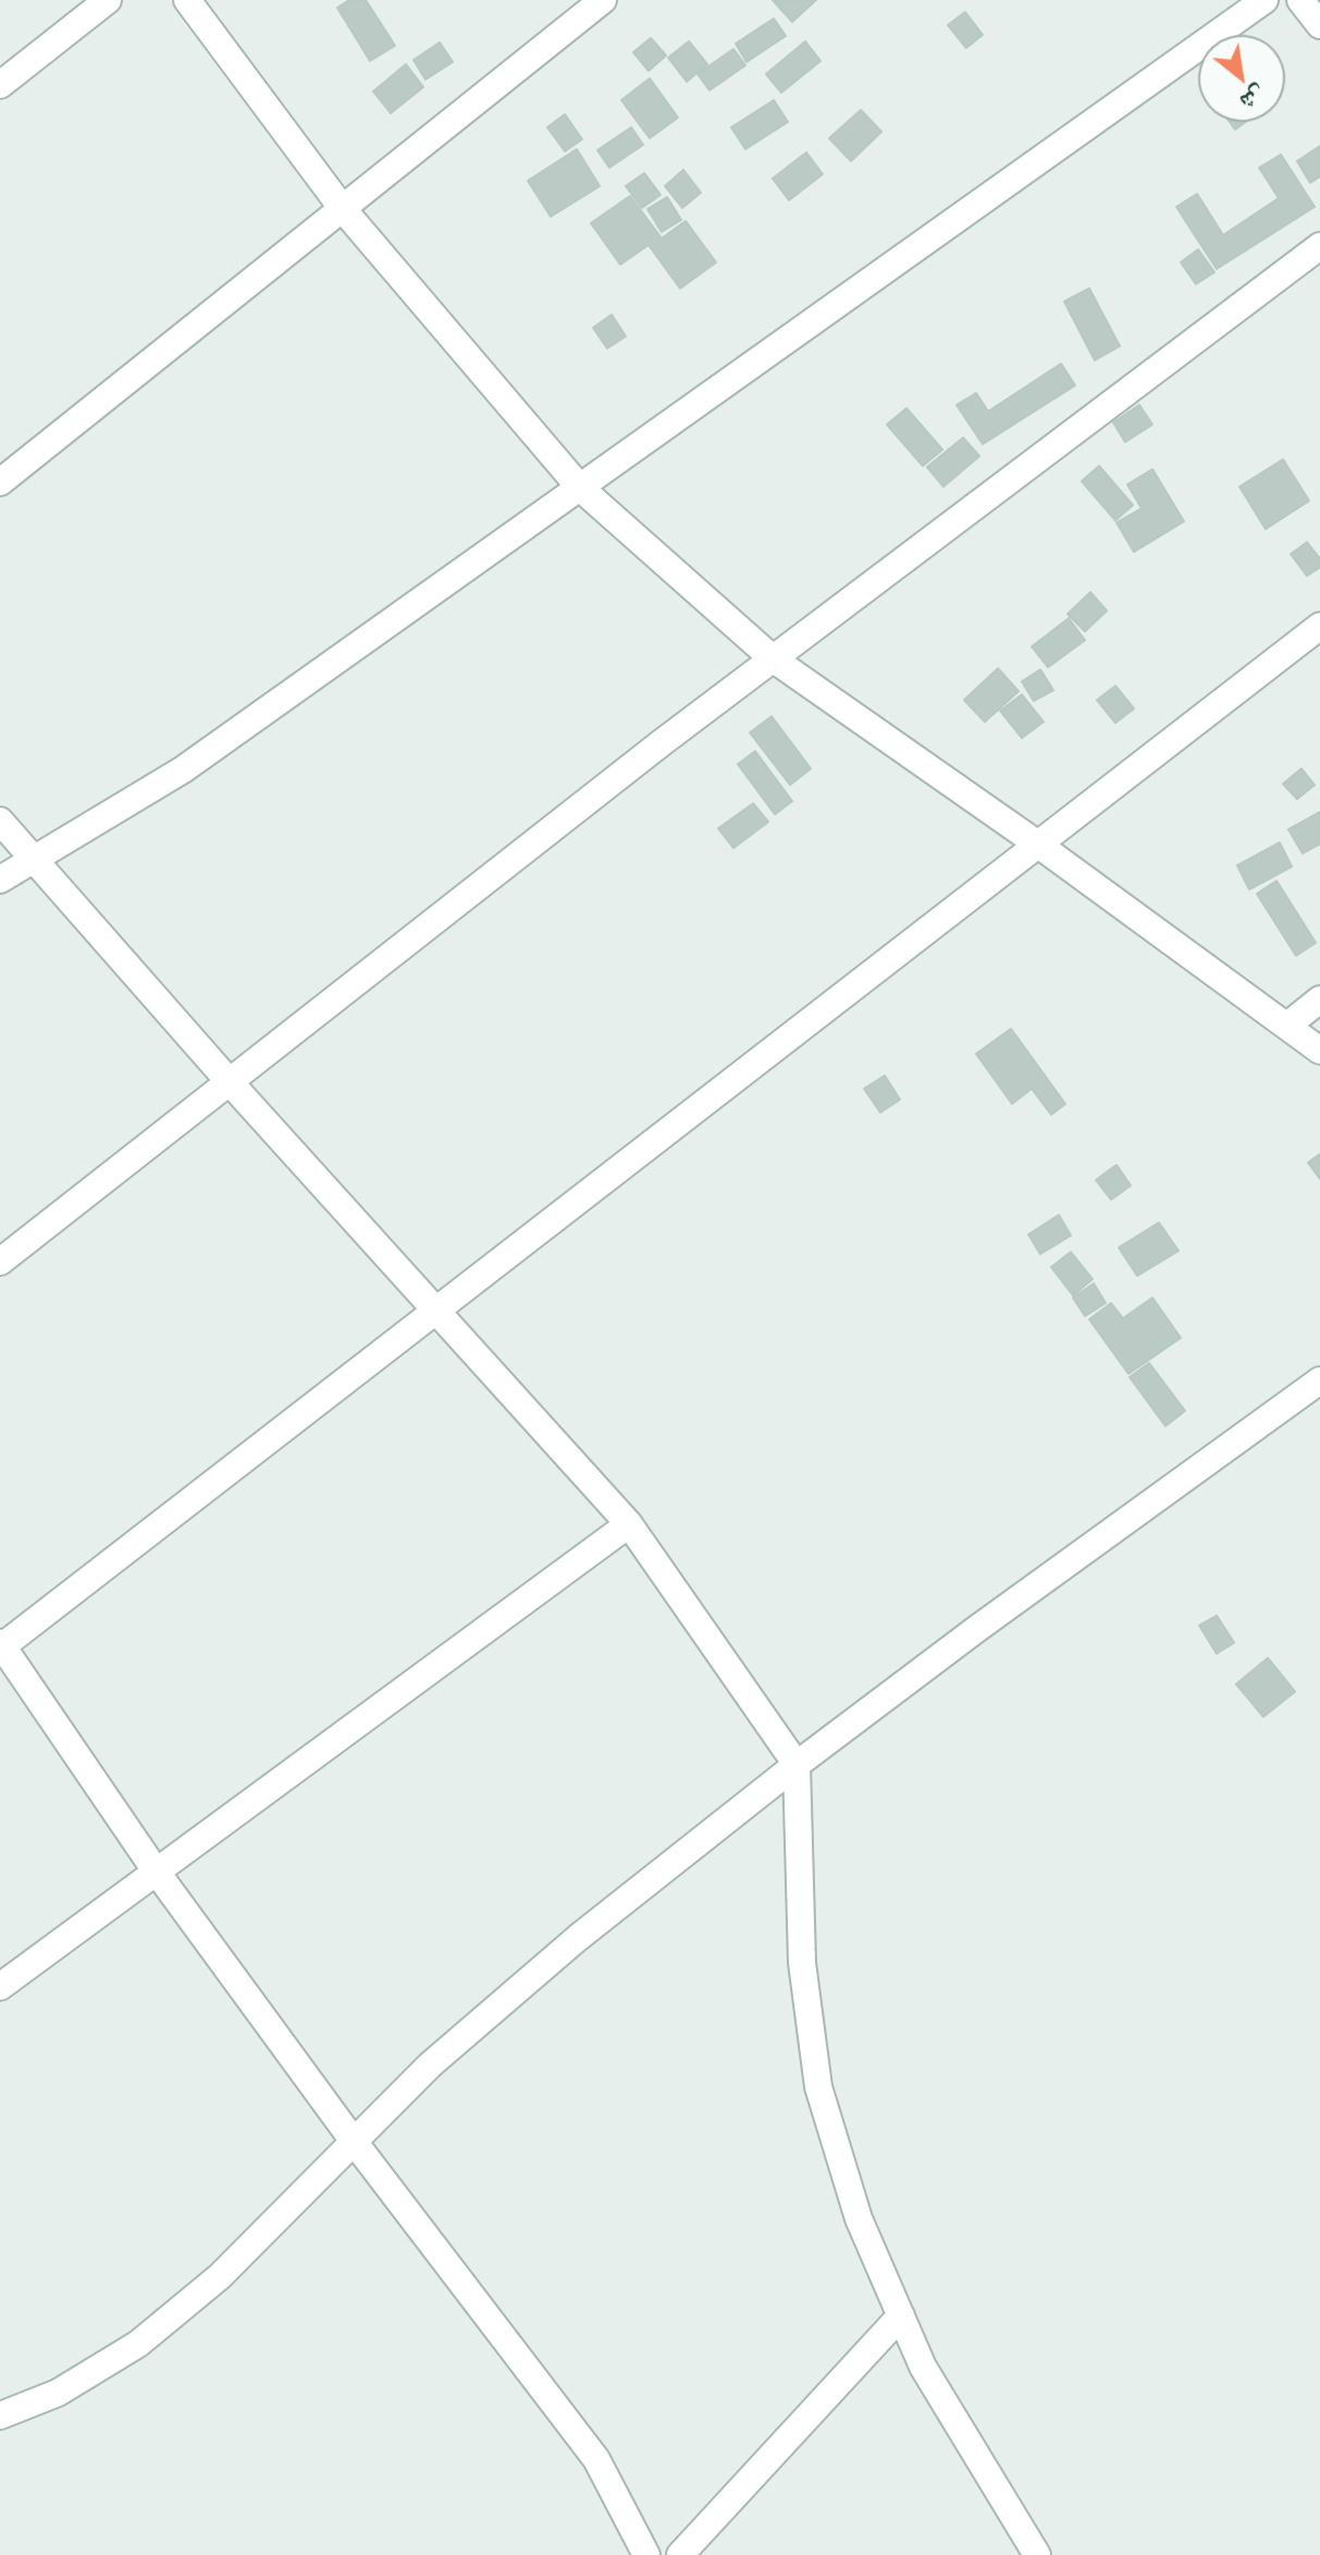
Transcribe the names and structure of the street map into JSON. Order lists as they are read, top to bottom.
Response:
{
  "north": "bottom right"
}
